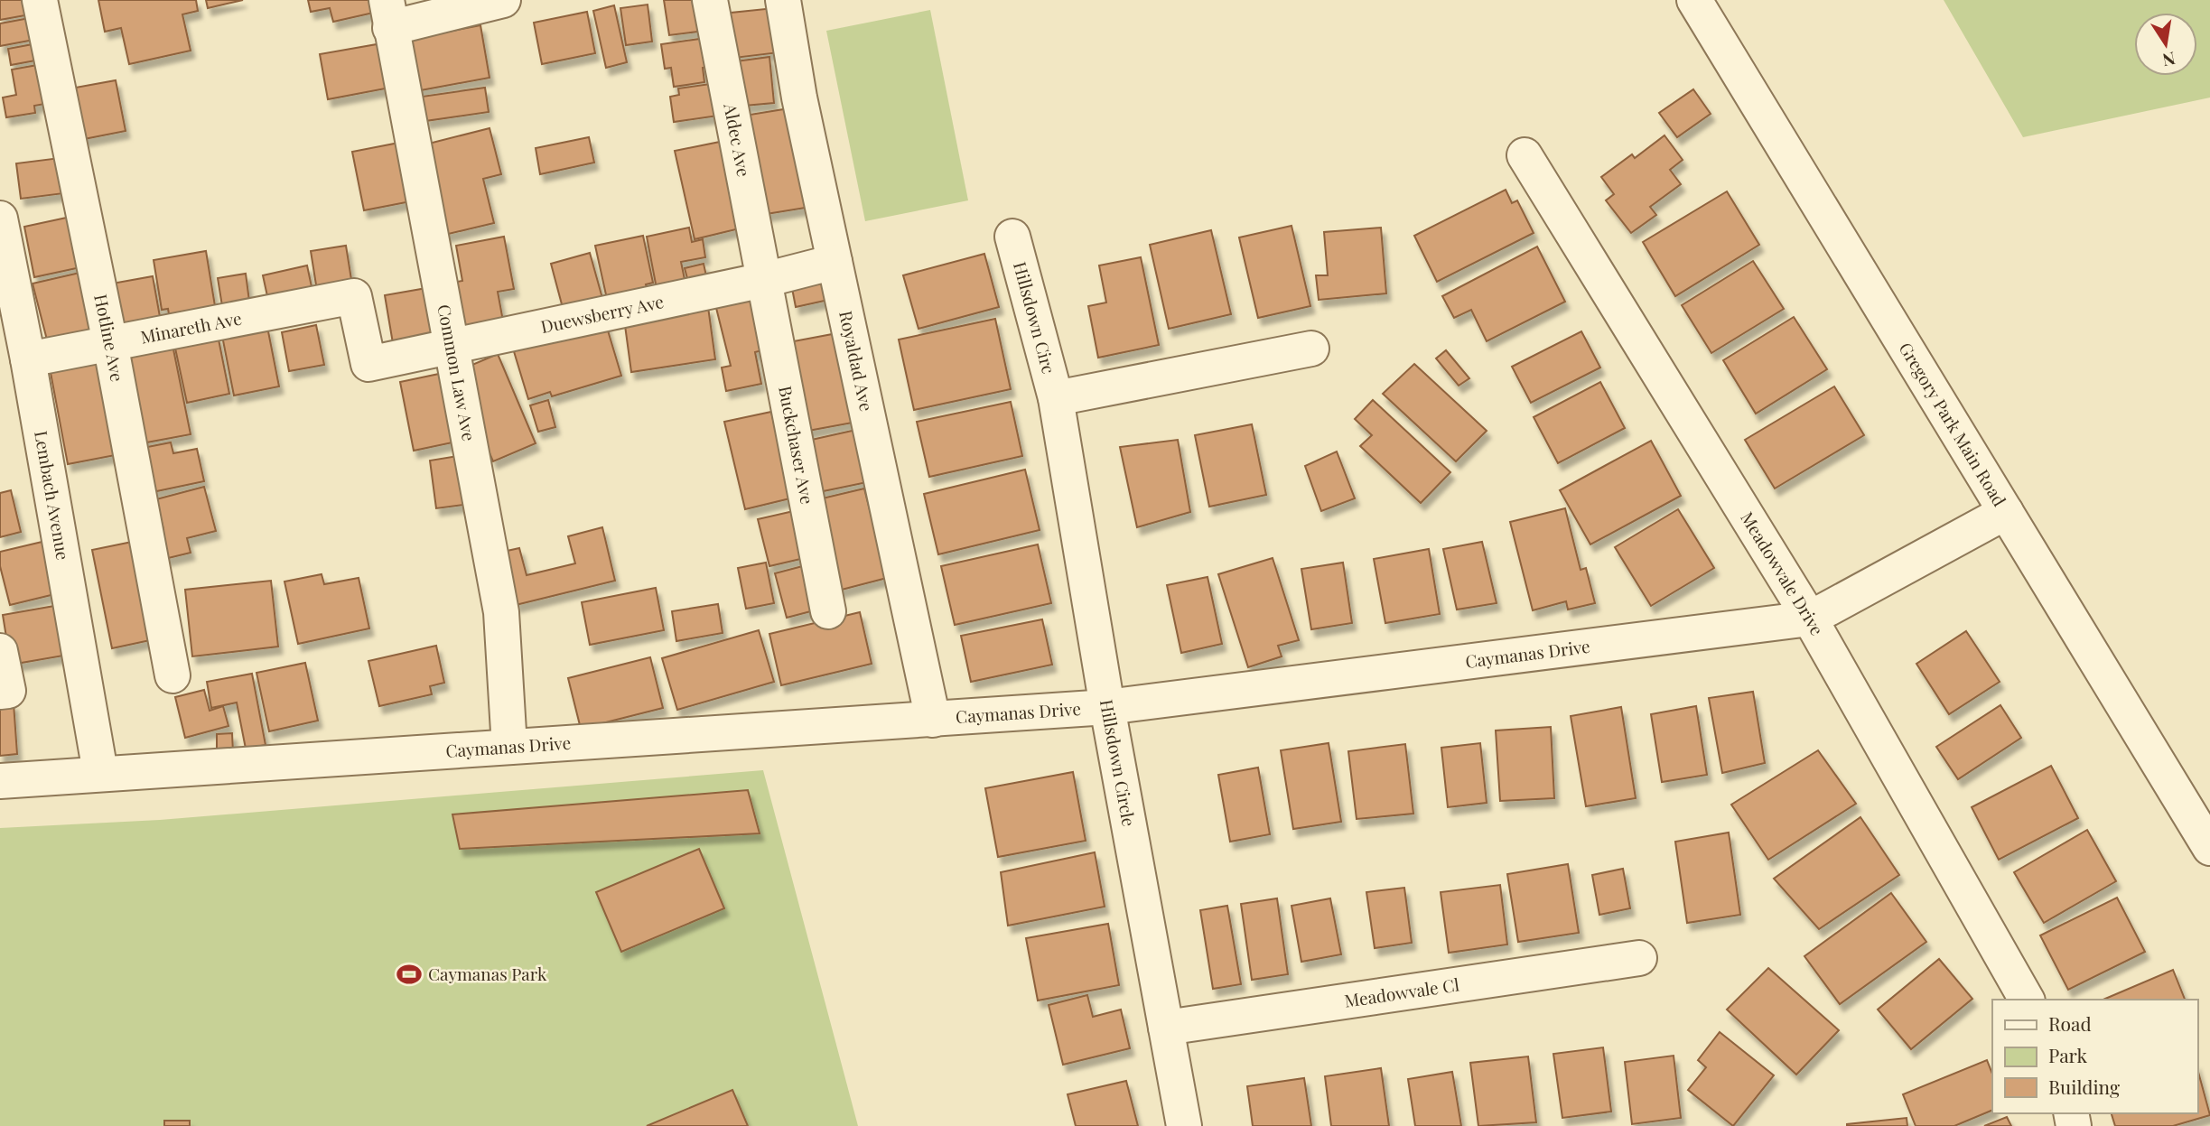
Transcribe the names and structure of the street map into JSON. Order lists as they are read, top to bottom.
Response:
{
  "streets": {
    "street": [
      "Aldec Ave",
      "Duewsberry Ave",
      "Hillsdown Circ",
      "Minareth Ave",
      "Hotline Ave",
      "Royaldad Ave",
      "Common Law Ave",
      "Gregory Park Main Road",
      "Buckchaser Ave",
      "Lembach Avenue",
      "Meadowvale Drive",
      "Caymanas Drive",
      "Hillsdown Circle",
      "Meadowvale Cl"
    ]
  },
  "crossings": [
    ["Aldec Ave", "Duewsberry Ave"],
    ["Aldec Ave", "Buckchaser Ave"],
    ["Duewsberry Ave", "Minareth Ave"],
    ["Duewsberry Ave", "Royaldad Ave"],
    ["Duewsberry Ave", "Common Law Ave"],
    ["Duewsberry Ave", "Buckchaser Ave"],
    ["Hillsdown Circ", "Hillsdown Circle"],
    ["Minareth Ave", "Hotline Ave"],
    ["Minareth Ave", "Lembach Avenue"],
    ["Royaldad Ave", "Caymanas Drive"],
    ["Common Law Ave", "Caymanas Drive"],
    ["Gregory Park Main Road", "Caymanas Drive"],
    ["Lembach Avenue", "Caymanas Drive"],
    ["Meadowvale Drive", "Caymanas Drive"],
    ["Caymanas Drive", "Hillsdown Circle"],
    ["Hillsdown Circle", "Meadowvale Cl"]
  ],
  "places": {
    "sports": ["Caymanas Park"]
  },
  "legend": ["Road", "Park", "Building"],
  "north": "bottom"
}
